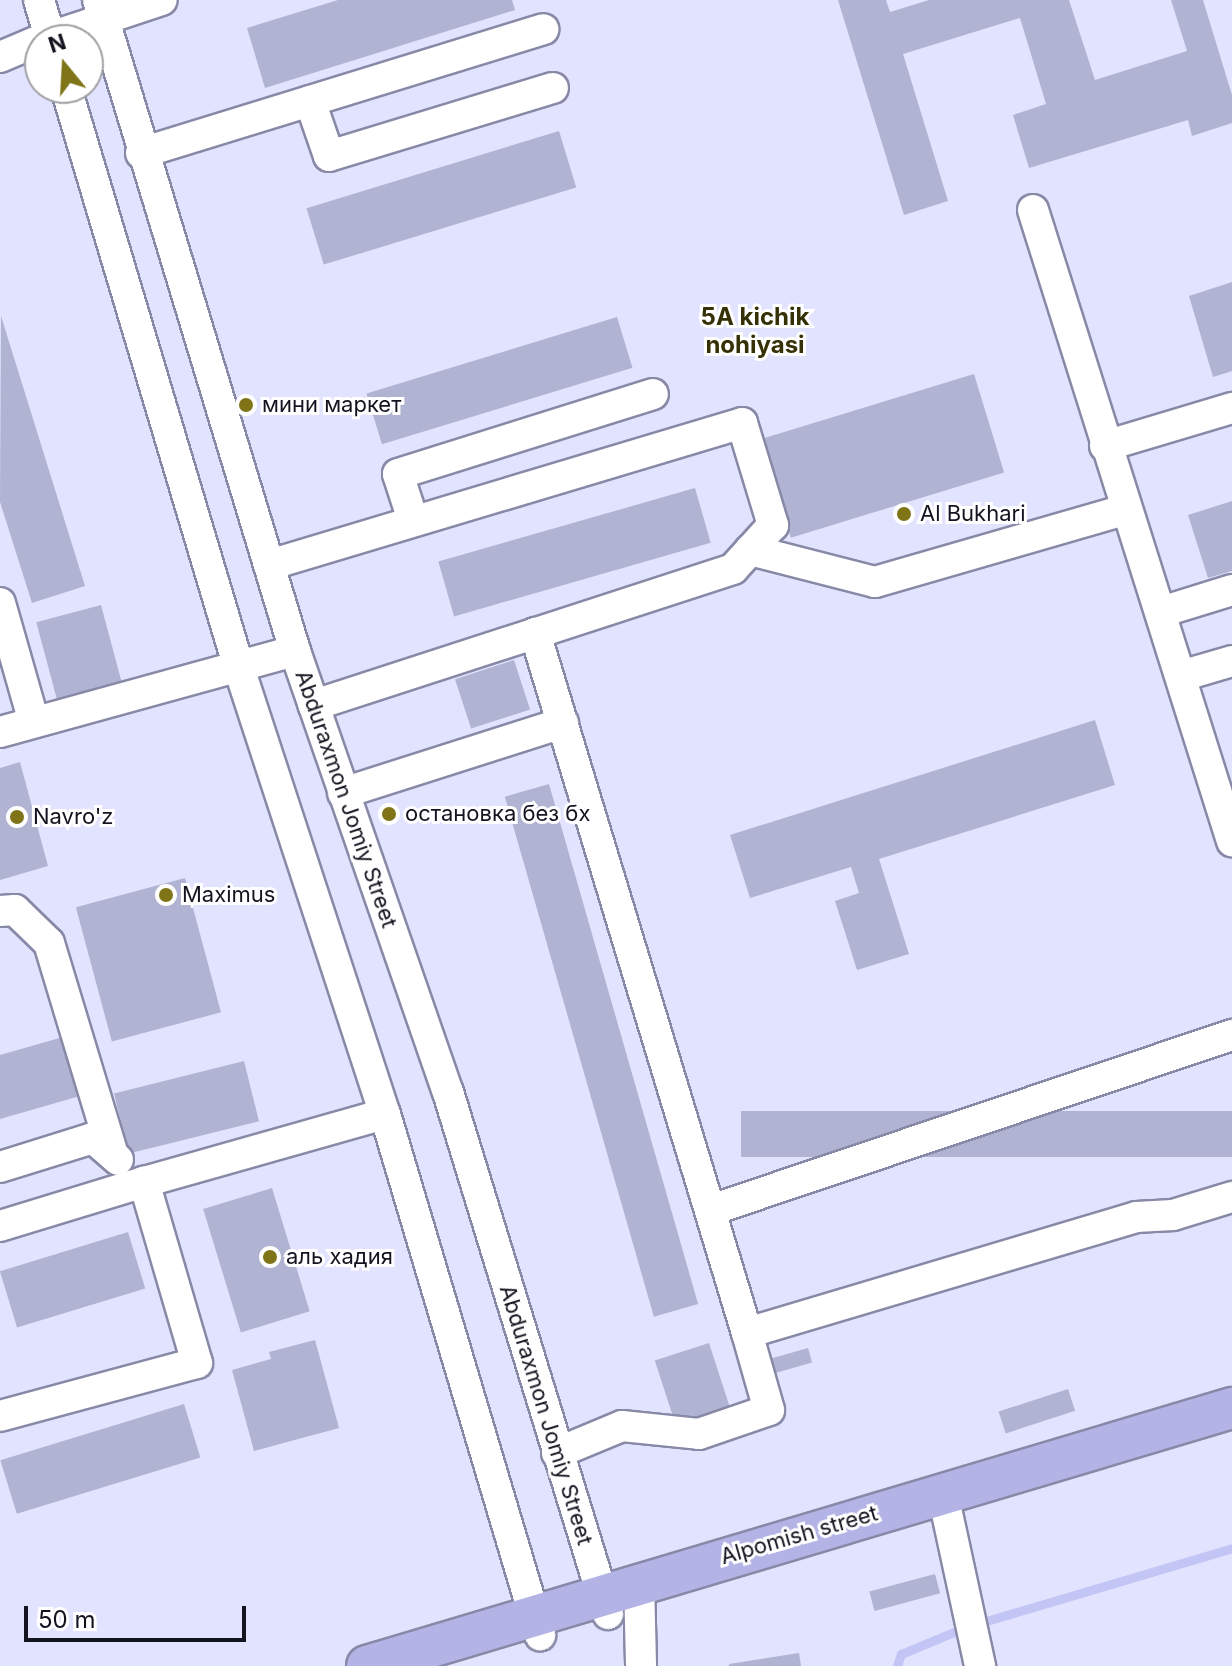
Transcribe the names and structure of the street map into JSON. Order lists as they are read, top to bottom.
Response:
{
  "streets": {
    "main road": ["Alpomish street"],
    "street": ["Abduraxmon Jomiy Street"]
  },
  "crossings": [
    ["Abduraxmon Jomiy Street", "Alpomish street"]
  ],
  "districts": ["5A kichik nohiyasi"],
  "places": [
    "мини маркет",
    "Al Bukhari",
    "остановка без бх",
    "Navro'z",
    "Maximus",
    "аль хадия"
  ],
  "scale_bar": "50 m",
  "north": "top"
}
